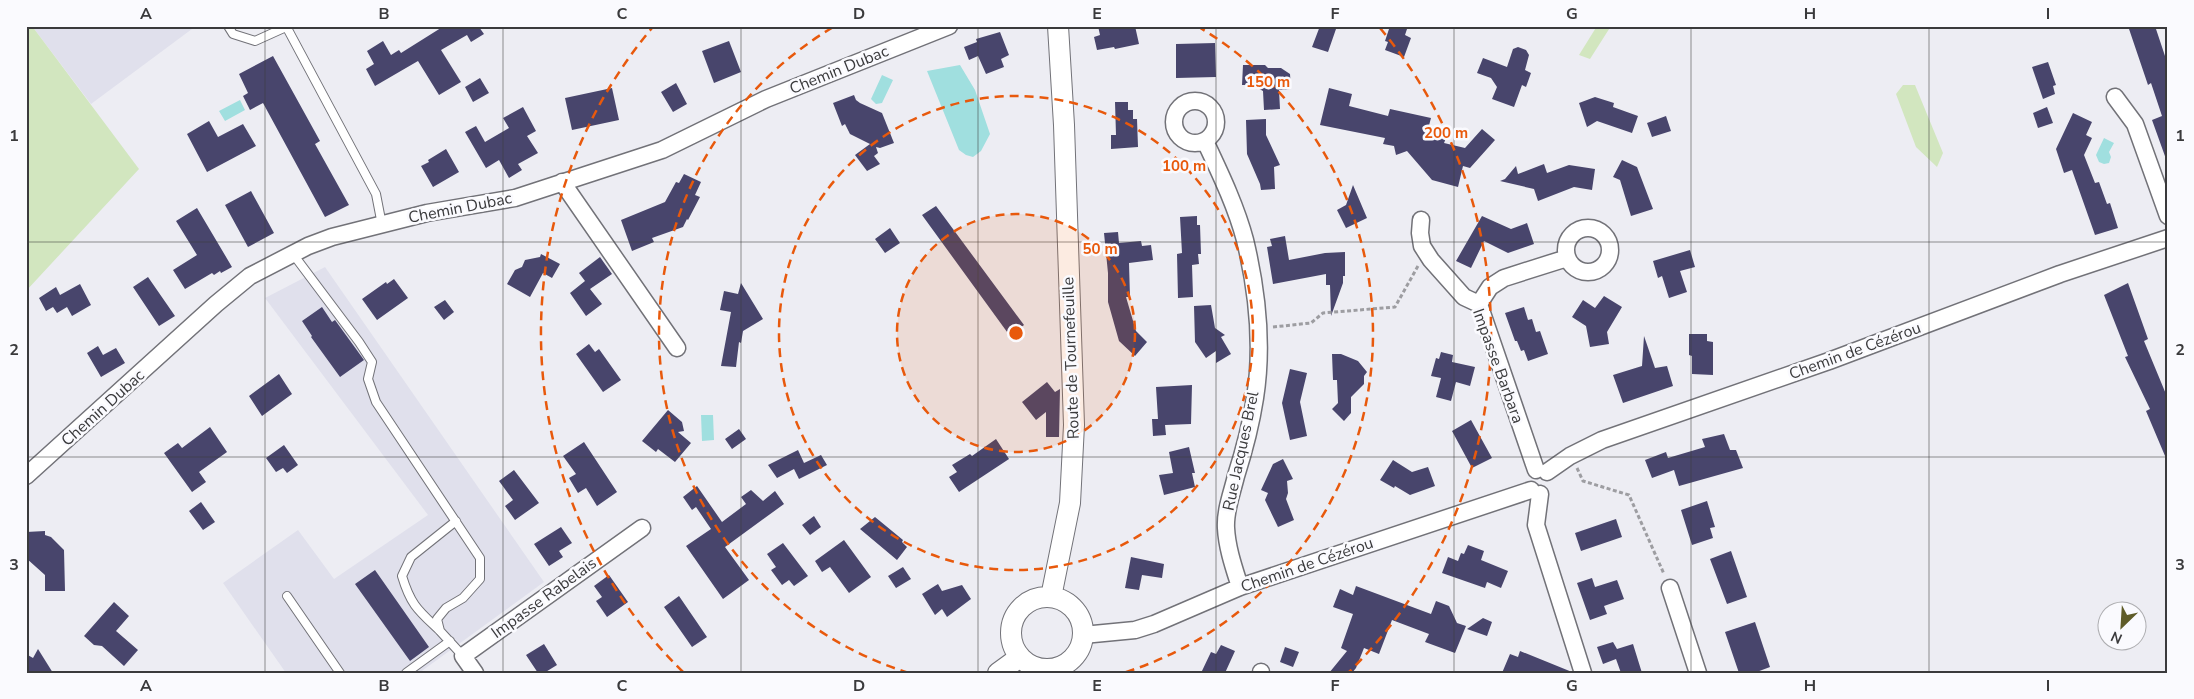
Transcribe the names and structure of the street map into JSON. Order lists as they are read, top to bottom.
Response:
{
  "streets": {
    "street": [
      "Chemin Dubac",
      "Chemin de Cézérou",
      "Route de Tournefeuille",
      "Impasse Barbara",
      "Rue Jacques Brel",
      "Impasse Rabelais"
    ]
  },
  "crossings": [
    ["Chemin de Cézérou", "Route de Tournefeuille"],
    ["Chemin de Cézérou", "Impasse Barbara"],
    ["Chemin de Cézérou", "Rue Jacques Brel"]
  ],
  "north": "bottom left",
  "grid": {
    "columns": [
      "A",
      "B",
      "C",
      "D",
      "E",
      "F",
      "G",
      "H",
      "I"
    ],
    "rows": ["1", "2", "3"]
  },
  "rings": [
    "150 m",
    "200 m",
    "100 m",
    "50 m"
  ]
}
